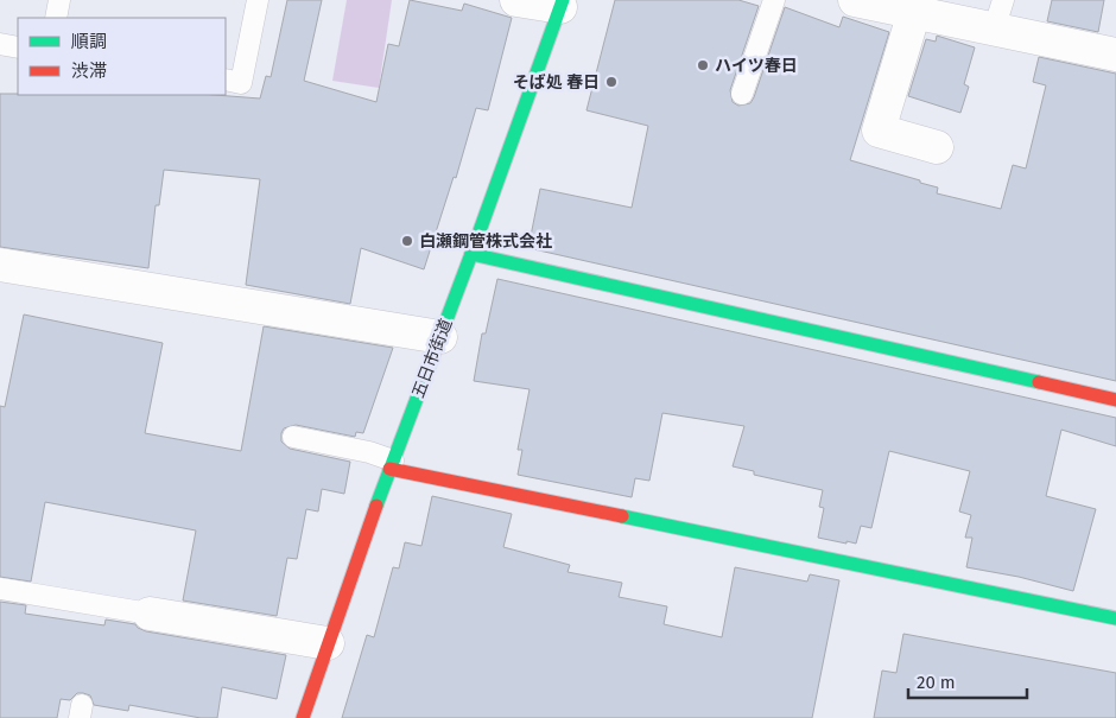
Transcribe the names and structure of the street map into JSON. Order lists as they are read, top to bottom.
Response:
{
  "streets": {
    "street": ["五日市街道"]
  },
  "places": ["ハイツ春日", "そば処 春日", "白瀬鋼管株式会社"],
  "legend": ["順調", "渋滞"],
  "scale_bar": "20 m"
}
